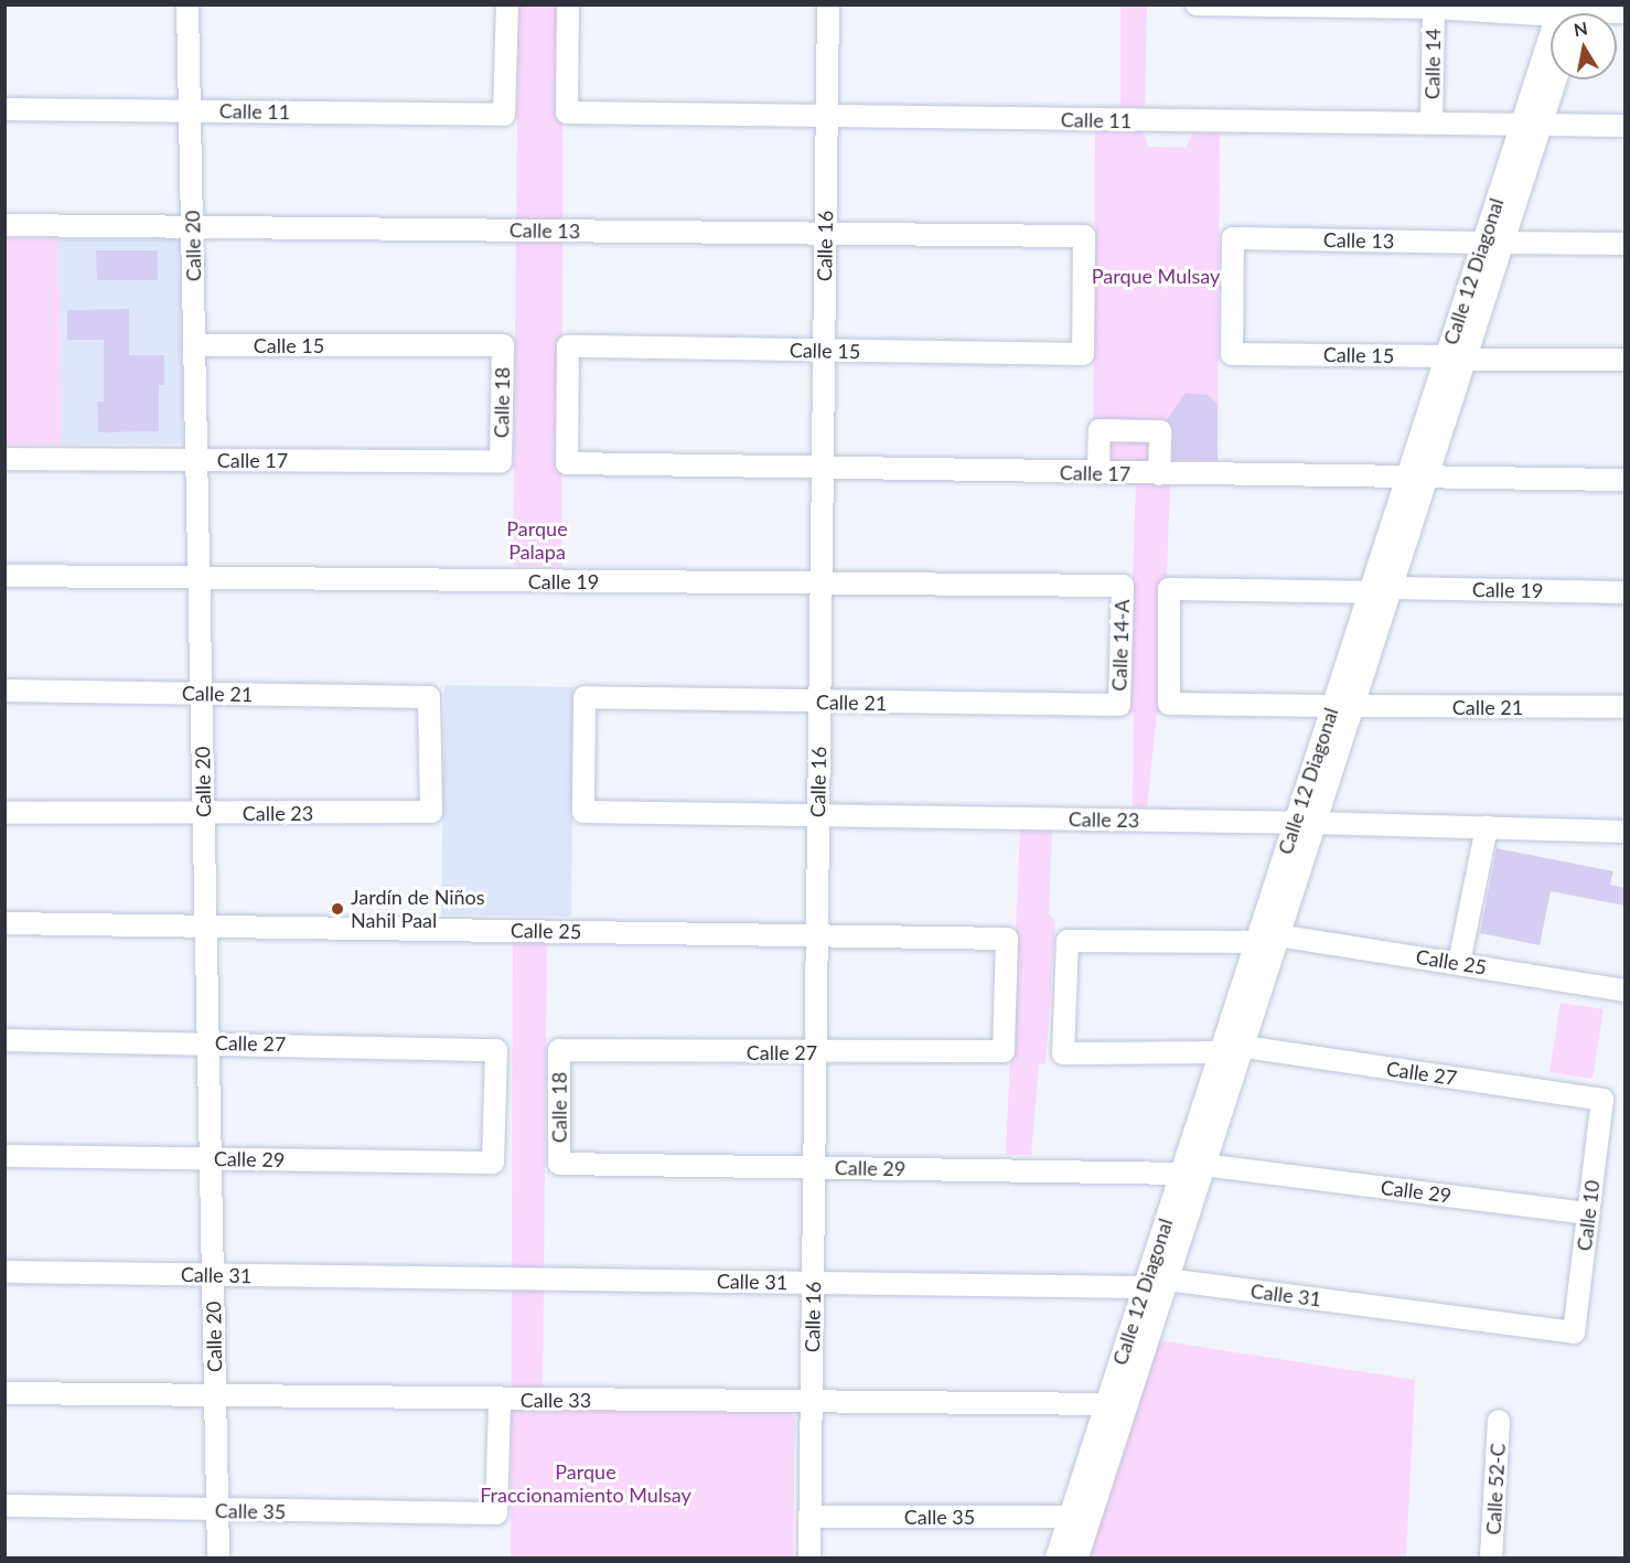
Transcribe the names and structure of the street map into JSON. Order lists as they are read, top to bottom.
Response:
{
  "streets": {
    "street": [
      "Calle 14",
      "Calle 11",
      "Calle 13",
      "Calle 20",
      "Calle 16",
      "Calle 12 Diagonal",
      "Calle 15",
      "Calle 18",
      "Calle 17",
      "Calle 19",
      "Calle 14-A",
      "Calle 21",
      "Calle 23",
      "Calle 25",
      "Calle 27",
      "Calle 29",
      "Calle 10",
      "Calle 31",
      "Calle 33",
      "Calle 52-C",
      "Calle 35"
    ]
  },
  "crossings": [
    ["Calle 14", "Calle 11"],
    ["Calle 11", "Calle 20"],
    ["Calle 11", "Calle 16"],
    ["Calle 11", "Calle 12 Diagonal"],
    ["Calle 13", "Calle 20"],
    ["Calle 13", "Calle 16"],
    ["Calle 13", "Calle 12 Diagonal"],
    ["Calle 13", "Calle 15"],
    ["Calle 20", "Calle 15"],
    ["Calle 20", "Calle 17"],
    ["Calle 20", "Calle 19"],
    ["Calle 20", "Calle 21"],
    ["Calle 20", "Calle 23"],
    ["Calle 20", "Calle 25"],
    ["Calle 20", "Calle 27"],
    ["Calle 20", "Calle 29"],
    ["Calle 20", "Calle 31"],
    ["Calle 20", "Calle 33"],
    ["Calle 20", "Calle 35"],
    ["Calle 16", "Calle 15"],
    ["Calle 16", "Calle 17"],
    ["Calle 16", "Calle 19"],
    ["Calle 16", "Calle 21"],
    ["Calle 16", "Calle 23"],
    ["Calle 16", "Calle 25"],
    ["Calle 16", "Calle 27"],
    ["Calle 16", "Calle 29"],
    ["Calle 16", "Calle 31"],
    ["Calle 16", "Calle 33"],
    ["Calle 16", "Calle 35"],
    ["Calle 12 Diagonal", "Calle 15"],
    ["Calle 12 Diagonal", "Calle 17"],
    ["Calle 12 Diagonal", "Calle 19"],
    ["Calle 12 Diagonal", "Calle 21"],
    ["Calle 12 Diagonal", "Calle 23"],
    ["Calle 12 Diagonal", "Calle 25"],
    ["Calle 12 Diagonal", "Calle 27"],
    ["Calle 12 Diagonal", "Calle 29"],
    ["Calle 12 Diagonal", "Calle 31"],
    ["Calle 12 Diagonal", "Calle 33"],
    ["Calle 12 Diagonal", "Calle 35"],
    ["Calle 15", "Calle 18"],
    ["Calle 15", "Calle 17"],
    ["Calle 18", "Calle 17"],
    ["Calle 18", "Calle 27"],
    ["Calle 18", "Calle 29"],
    ["Calle 19", "Calle 14-A"],
    ["Calle 19", "Calle 21"],
    ["Calle 14-A", "Calle 21"],
    ["Calle 21", "Calle 23"],
    ["Calle 25", "Calle 27"],
    ["Calle 27", "Calle 29"],
    ["Calle 27", "Calle 10"],
    ["Calle 29", "Calle 10"],
    ["Calle 10", "Calle 31"],
    ["Calle 33", "Calle 35"]
  ],
  "parks": ["Parque Mulsay", "Parque Palapa", "Parque Fraccionamiento Mulsay"],
  "places": ["Jardín de Niños Nahil Paal"],
  "north": "top"
}
